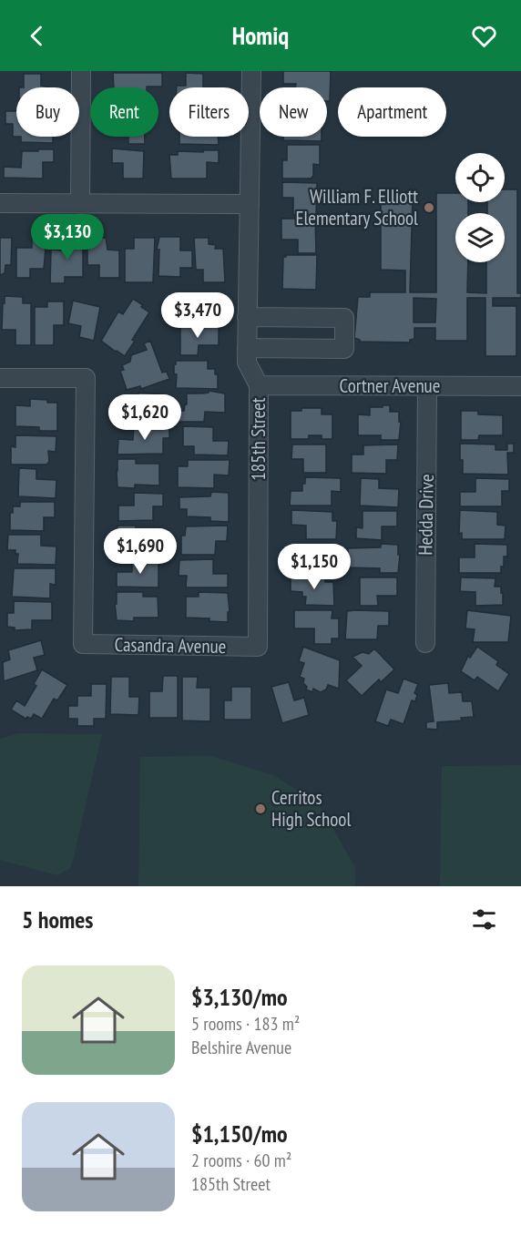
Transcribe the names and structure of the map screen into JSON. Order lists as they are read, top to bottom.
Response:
{
  "streets": {
    "street": [
      "Cortner Avenue",
      "185th Street",
      "Hedda Drive",
      "Casandra Avenue"
    ]
  },
  "crossings": [
    ["Cortner Avenue", "185th Street"],
    ["Cortner Avenue", "Hedda Drive"],
    ["185th Street", "Casandra Avenue"]
  ],
  "places": ["William F. Elliott Elementary School", "Cerritos High School"],
  "page": {
    "header": "Homiq",
    "chip": [
      "Buy",
      "Rent",
      "Filters",
      "New",
      "Apartment"
    ],
    "price": [
      "$3,130",
      "$3,470",
      "$1,620",
      "$1,690",
      "$1,150"
    ],
    "heading": "5 homes",
    "list": [
      {
        "name": "$3,130/mo",
        "note": "5 rooms · 183 m² · Belshire Avenue"
      },
      {
        "name": "$1,150/mo",
        "note": "2 rooms · 60 m² · 185th Street"
      }
    ]
  }
}
